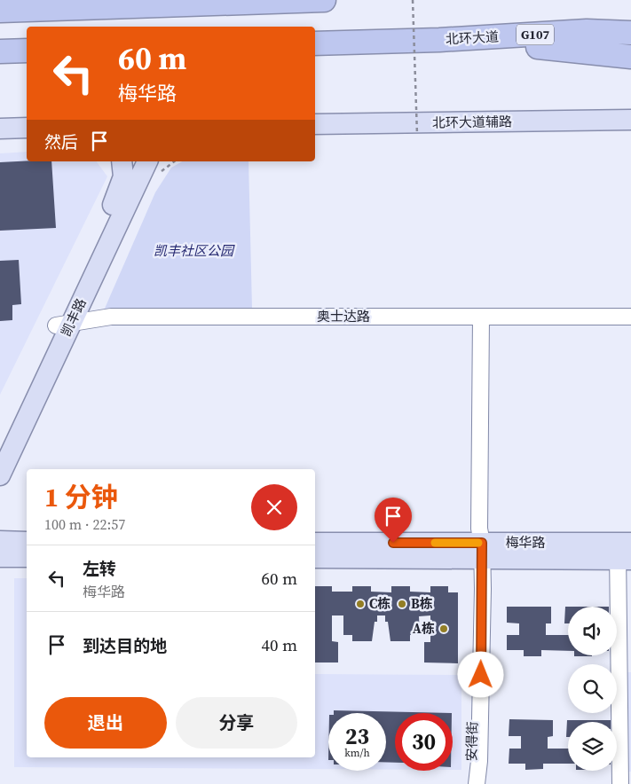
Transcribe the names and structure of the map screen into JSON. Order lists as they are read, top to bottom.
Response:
{
  "streets": {
    "highway": ["G107", "北环大道"],
    "main road": ["北环大道辅路", "凯丰路", "梅华路"],
    "street": ["奥士达路", "安得街"]
  },
  "crossings": [
    ["奥士达路", "凯丰路"],
    ["梅华路", "安得街"]
  ],
  "parks": ["凯丰社区公园"],
  "places": ["C栋", "B栋", "A栋"],
  "page": {
    "turn": ["60 m", "梅华路"],
    "then": "然后",
    "heading": ["1 分钟", "100 m · 22:57"],
    "list": [
      {
        "name": "左转",
        "note": "梅华路",
        "value": "60 m"
      },
      {
        "name": "到达目的地",
        "value": "40 m"
      }
    ],
    "buttons": ["退出", "分享"],
    "speed": "23 km/h",
    "limit": "30"
  }
}
